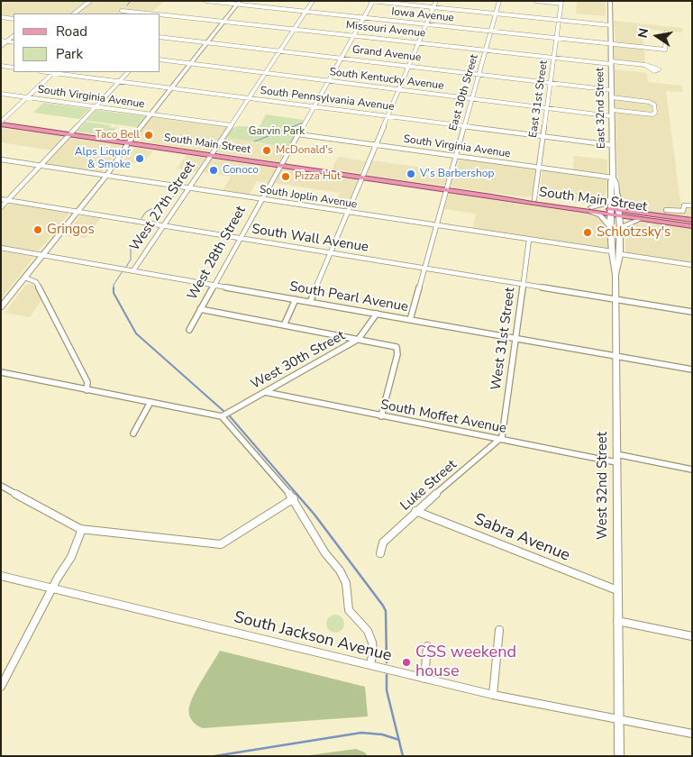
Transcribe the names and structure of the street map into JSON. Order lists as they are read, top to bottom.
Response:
{
  "streets": {
    "main road": ["East 32nd Street", "South Main Street", "West 32nd Street"],
    "street": [
      "Iowa Avenue",
      "Missouri Avenue",
      "Grand Avenue",
      "South Kentucky Avenue",
      "East 30th Street",
      "South Virginia Avenue",
      "South Pennsylvania Avenue",
      "East 31st Street",
      "South Joplin Avenue",
      "West 27th Street",
      "South Wall Avenue",
      "West 28th Street",
      "South Pearl Avenue",
      "West 31st Street",
      "West 30th Street",
      "South Moffet Avenue",
      "Luke Street",
      "Sabra Avenue",
      "South Jackson Avenue"
    ]
  },
  "crossings": [
    ["Iowa Avenue", "East 30th Street"],
    ["Iowa Avenue", "East 31st Street"],
    ["Iowa Avenue", "East 32nd Street"],
    ["Iowa Avenue", "West 27th Street"],
    ["Iowa Avenue", "West 28th Street"],
    ["Missouri Avenue", "East 30th Street"],
    ["Missouri Avenue", "East 31st Street"],
    ["Missouri Avenue", "East 32nd Street"],
    ["Missouri Avenue", "West 27th Street"],
    ["Missouri Avenue", "West 28th Street"],
    ["Grand Avenue", "East 30th Street"],
    ["Grand Avenue", "East 31st Street"],
    ["Grand Avenue", "East 32nd Street"],
    ["Grand Avenue", "West 27th Street"],
    ["Grand Avenue", "West 28th Street"],
    ["South Kentucky Avenue", "East 30th Street"],
    ["South Kentucky Avenue", "East 31st Street"],
    ["South Kentucky Avenue", "East 32nd Street"],
    ["South Kentucky Avenue", "West 27th Street"],
    ["South Kentucky Avenue", "West 28th Street"],
    ["East 30th Street", "South Virginia Avenue"],
    ["East 30th Street", "South Pennsylvania Avenue"],
    ["East 30th Street", "South Main Street"],
    ["South Virginia Avenue", "East 31st Street"],
    ["South Virginia Avenue", "East 32nd Street"],
    ["South Virginia Avenue", "West 27th Street"],
    ["South Virginia Avenue", "West 28th Street"],
    ["South Pennsylvania Avenue", "East 31st Street"],
    ["South Pennsylvania Avenue", "East 32nd Street"],
    ["South Pennsylvania Avenue", "West 27th Street"],
    ["South Pennsylvania Avenue", "West 28th Street"],
    ["East 31st Street", "South Main Street"],
    ["East 32nd Street", "South Main Street"],
    ["East 32nd Street", "West 32nd Street"],
    ["South Main Street", "West 27th Street"],
    ["South Main Street", "West 28th Street"],
    ["South Main Street", "West 32nd Street"],
    ["South Joplin Avenue", "West 27th Street"],
    ["South Joplin Avenue", "West 28th Street"],
    ["South Joplin Avenue", "West 31st Street"],
    ["South Joplin Avenue", "West 32nd Street"],
    ["West 27th Street", "South Wall Avenue"],
    ["West 27th Street", "South Pearl Avenue"],
    ["South Wall Avenue", "West 28th Street"],
    ["South Wall Avenue", "West 31st Street"],
    ["South Wall Avenue", "West 32nd Street"],
    ["West 28th Street", "South Pearl Avenue"],
    ["South Pearl Avenue", "West 31st Street"],
    ["South Pearl Avenue", "West 30th Street"],
    ["South Pearl Avenue", "West 32nd Street"],
    ["West 31st Street", "South Moffet Avenue"],
    ["West 31st Street", "Luke Street"],
    ["West 30th Street", "South Moffet Avenue"],
    ["South Moffet Avenue", "Luke Street"],
    ["South Moffet Avenue", "West 32nd Street"],
    ["Luke Street", "Sabra Avenue"],
    ["West 32nd Street", "Sabra Avenue"],
    ["West 32nd Street", "South Jackson Avenue"]
  ],
  "parks": ["Garvin Park"],
  "places": [
    "Taco Bell",
    "McDonald's",
    "Alps Liquor & Smoke",
    "Conoco",
    "V's Barbershop",
    "Pizza Hut",
    "Gringos",
    "Schlotzsky's",
    "CSS weekend house"
  ],
  "legend": ["Road", "Park"],
  "north": "left"
}
